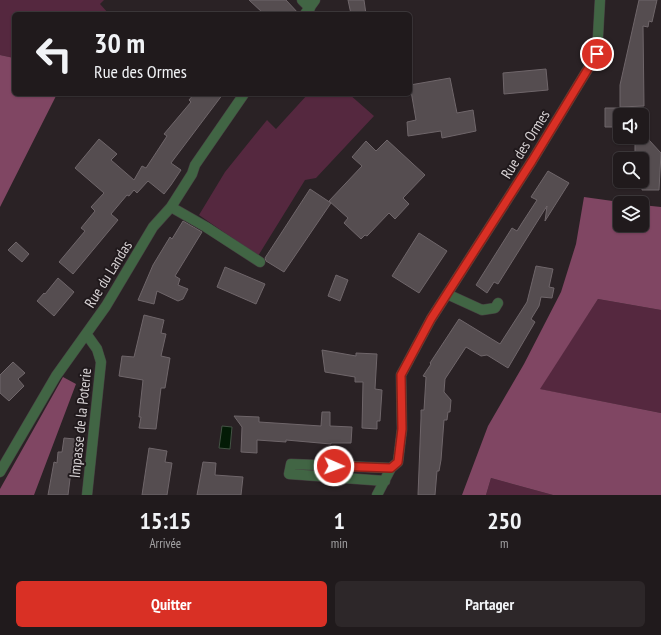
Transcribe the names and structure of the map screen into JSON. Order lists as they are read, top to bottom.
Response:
{
  "streets": {
    "street": ["Rue des Ormes", "Rue du Landas", "Impasse de la Poterie"]
  },
  "crossings": [
    ["Rue du Landas", "Impasse de la Poterie"]
  ],
  "page": {
    "turn": ["30 m", "Rue des Ormes"],
    "eta": [
      "15:15",
      "Arrivée",
      "1",
      "min",
      "250",
      "m"
    ],
    "buttons": ["Quitter", "Partager"]
  }
}
